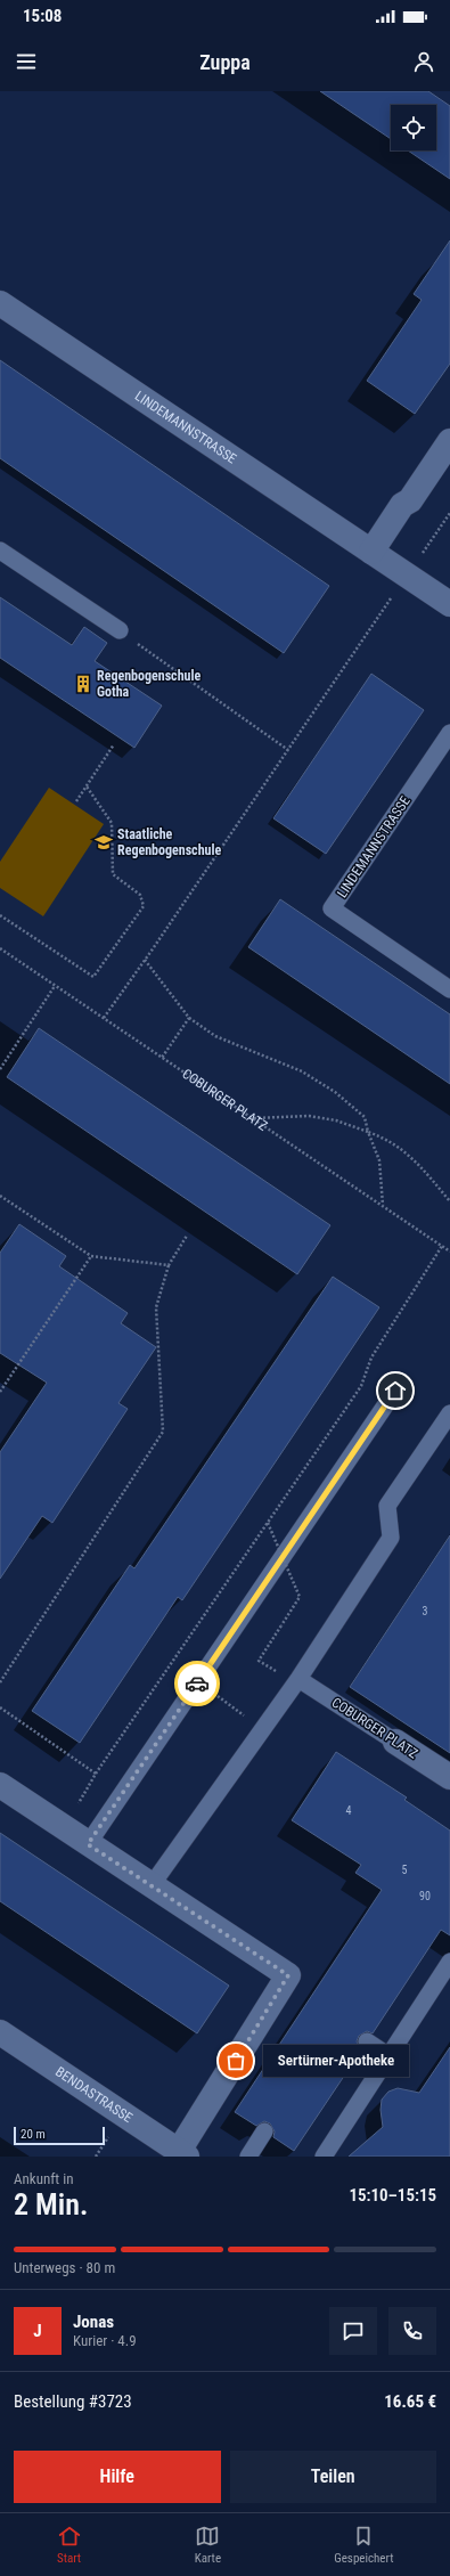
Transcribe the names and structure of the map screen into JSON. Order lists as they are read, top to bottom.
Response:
{
  "streets": {
    "street": ["LINDEMANNSTRASSE", "COBURGER PLATZ", "BENDASTRASSE"]
  },
  "places": {
    "building": ["Regenbogenschule Gotha"],
    "school or university": ["Staatliche Regenbogenschule"],
    "other": ["Sertürner-Apotheke"]
  },
  "house_numbers": [
    "3",
    "4",
    "5",
    "90"
  ],
  "scale_bar": "20 m",
  "page": {
    "status": "15:08",
    "header": "Zuppa",
    "bubble": "Sertürner-Apotheke",
    "scale": "20 m",
    "heading": ["2 Min.", "Ankunft in", "15:10–15:15"],
    "panel": [
      "Jonas",
      "Kurier · 4.9",
      "Bestellung #3723",
      "16.65 €"
    ],
    "bar": "Unterwegs · 80 m",
    "round": "J",
    "buttons": ["Hilfe", "Teilen"],
    "tabs": ["Start", "Karte", "Gespeichert"]
  }
}
